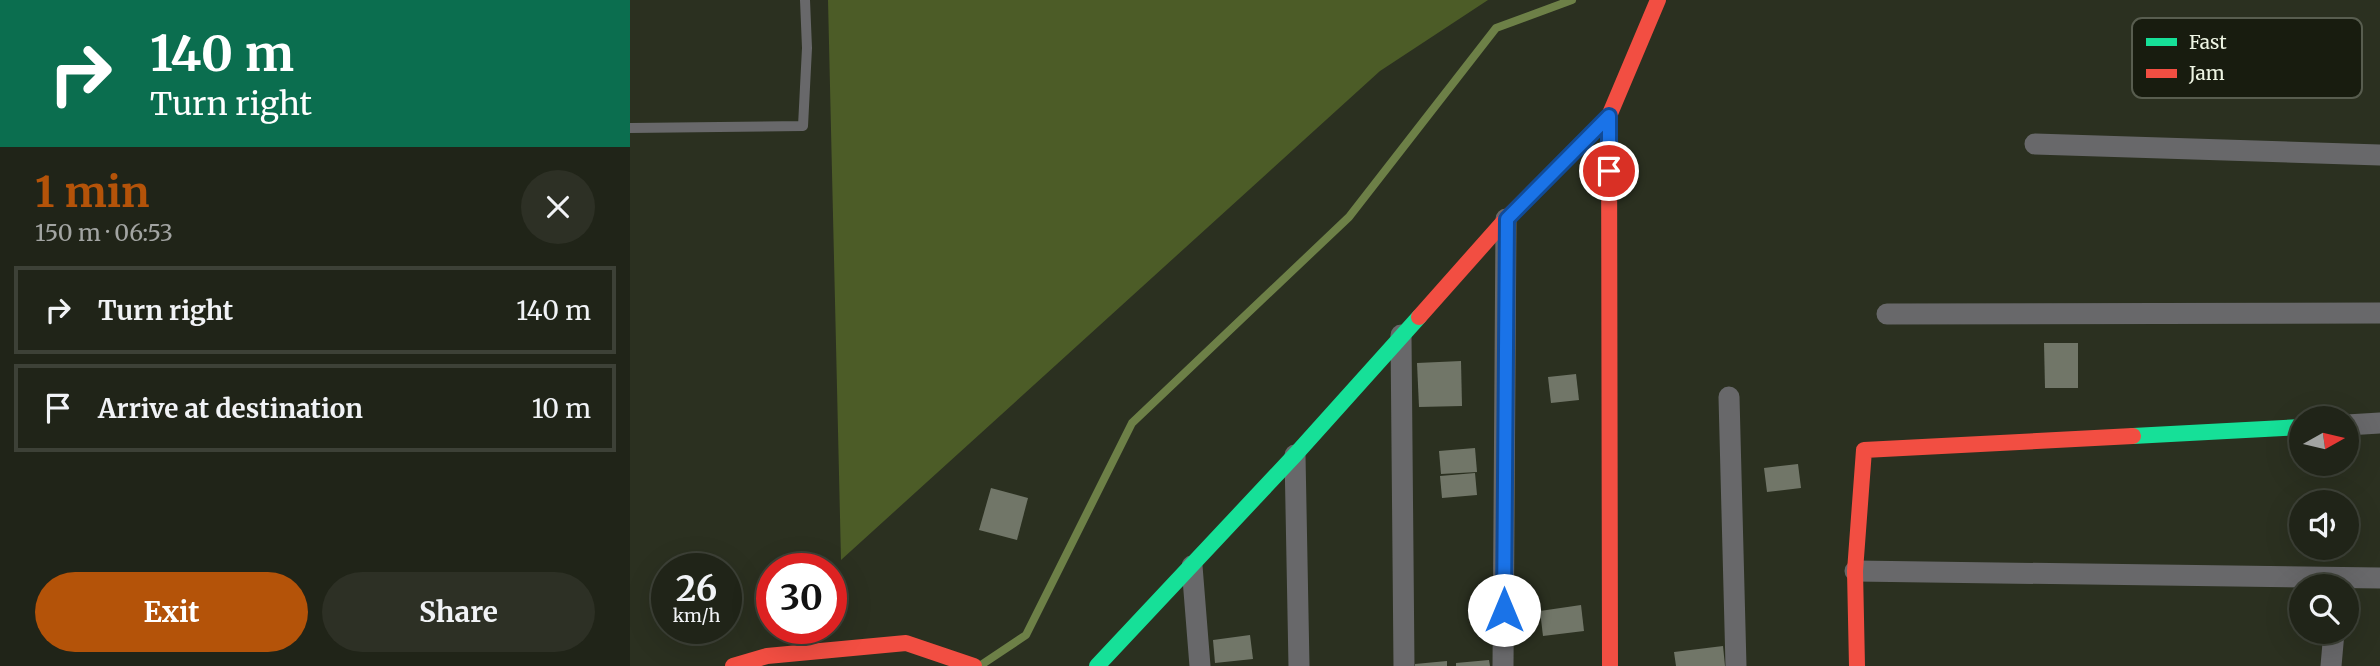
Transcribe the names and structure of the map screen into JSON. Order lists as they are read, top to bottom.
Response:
{
  "legend": ["Fast", "Jam"],
  "north": "right",
  "page": {
    "turn": ["140 m", "Turn right"],
    "heading": ["1 min", "150 m · 06:53"],
    "list": [
      {
        "name": "Turn right",
        "value": "140 m"
      },
      {
        "name": "Arrive at destination",
        "value": "10 m"
      }
    ],
    "speed": "26 km/h",
    "limit": "30",
    "buttons": ["Exit", "Share"]
  }
}
